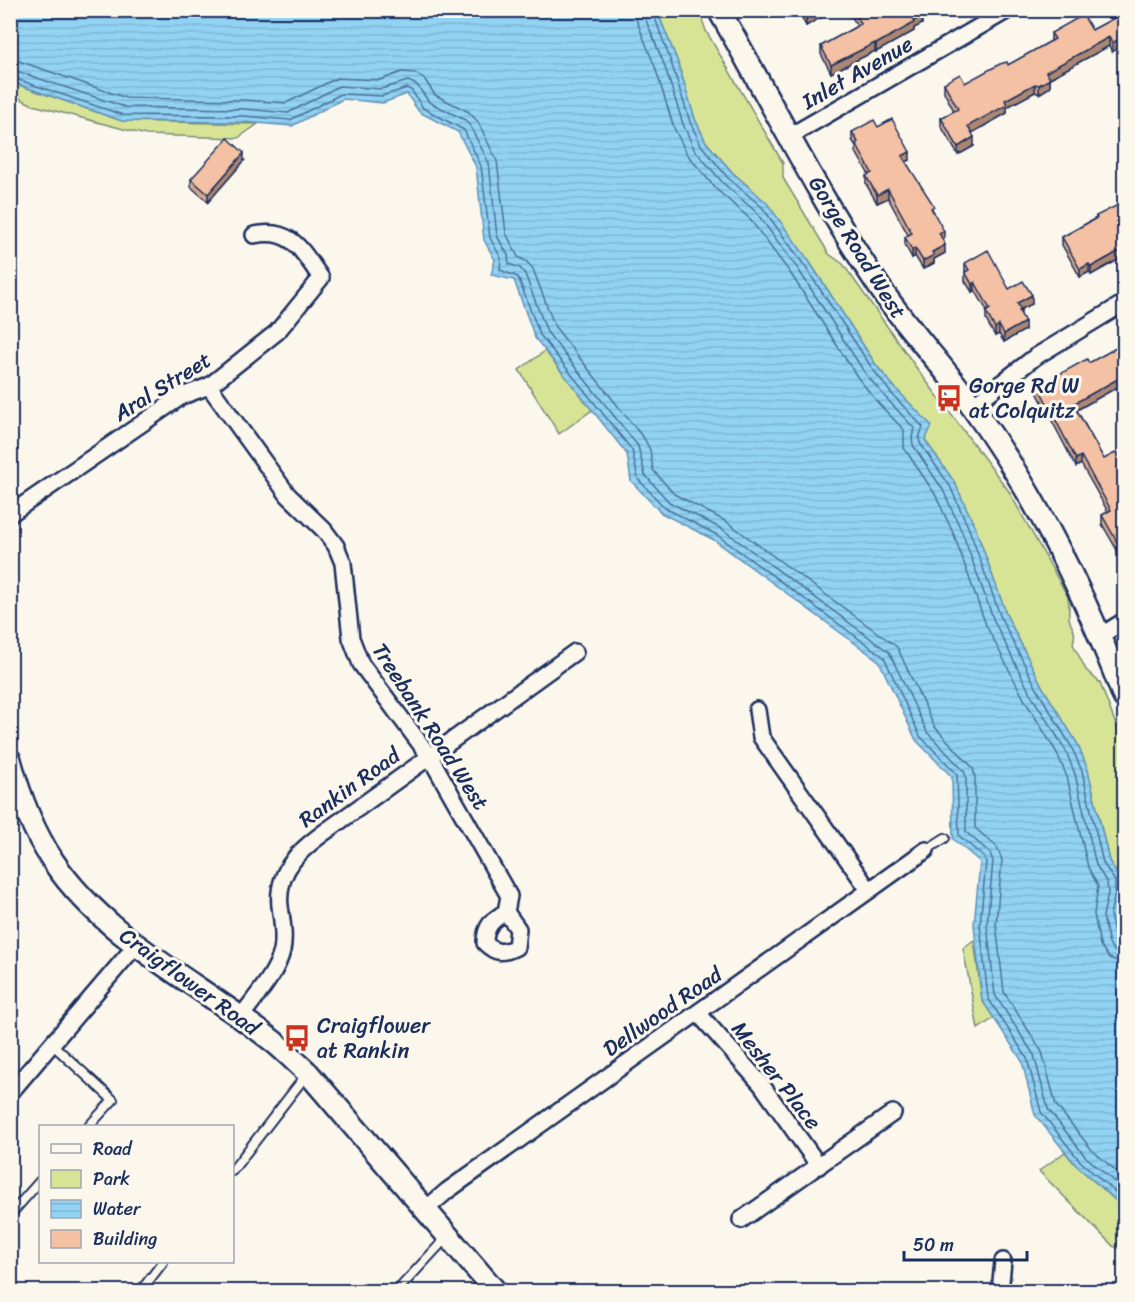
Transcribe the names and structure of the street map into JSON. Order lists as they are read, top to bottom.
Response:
{
  "streets": {
    "main road": ["Gorge Road West", "Craigflower Road"],
    "street": [
      "Inlet Avenue",
      "Aral Street",
      "Treebank Road West",
      "Rankin Road",
      "Dellwood Road",
      "Mesher Place"
    ]
  },
  "crossings": [
    ["Inlet Avenue", "Gorge Road West"],
    ["Aral Street", "Treebank Road West"],
    ["Treebank Road West", "Rankin Road"],
    ["Rankin Road", "Craigflower Road"],
    ["Craigflower Road", "Dellwood Road"],
    ["Dellwood Road", "Mesher Place"]
  ],
  "places": {
    "bus stop": ["Gorge Rd W at Colquitz", "Craigflower at Rankin"]
  },
  "legend": [
    "Road",
    "Park",
    "Water",
    "Building"
  ],
  "scale_bar": "50 m"
}
